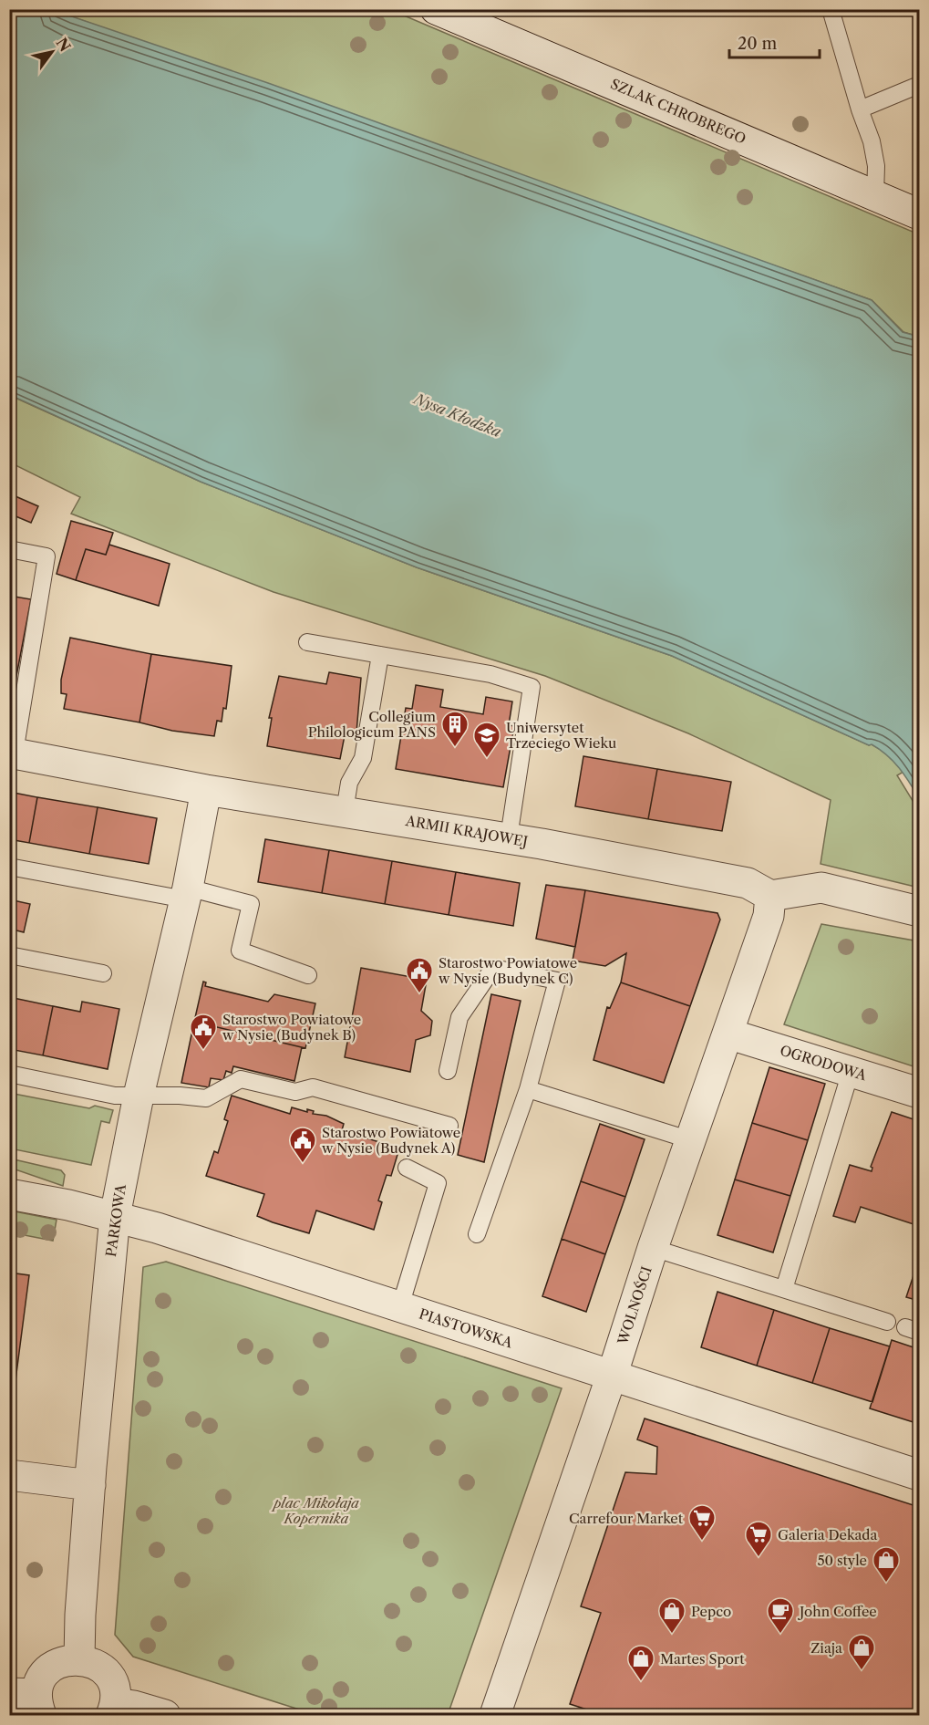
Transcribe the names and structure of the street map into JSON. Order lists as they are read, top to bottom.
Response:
{
  "streets": {
    "street": [
      "SZLAK CHROBREGO",
      "ARMII KRAJOWEJ",
      "OGRODOWA",
      "PARKOWA",
      "WOLNOŚCI",
      "PIASTOWSKA"
    ]
  },
  "crossings": [
    ["ARMII KRAJOWEJ", "PARKOWA"],
    ["ARMII KRAJOWEJ", "WOLNOŚCI"],
    ["OGRODOWA", "WOLNOŚCI"],
    ["PARKOWA", "PIASTOWSKA"],
    ["WOLNOŚCI", "PIASTOWSKA"]
  ],
  "water": ["Nysa Kłodzka"],
  "parks": ["plac Mikołaja Kopernika"],
  "places": {
    "building": ["Collegium Philologicum PANS"],
    "school or university": ["Uniwersytet Trzeciego Wieku"],
    "public building": ["Starostwo Powiatowe w Nysie (Budynek C)", "Starostwo Powiatowe w Nysie (Budynek B)", "Starostwo Powiatowe w Nysie (Budynek A)"],
    "supermarket": ["Carrefour Market", "Galeria Dekada"],
    "shop": [
      "50 style",
      "Pepco",
      "Ziaja",
      "Martes Sport"
    ],
    "cafe": ["John Coffee"]
  },
  "scale_bar": "20 m",
  "north": "top right"
}
